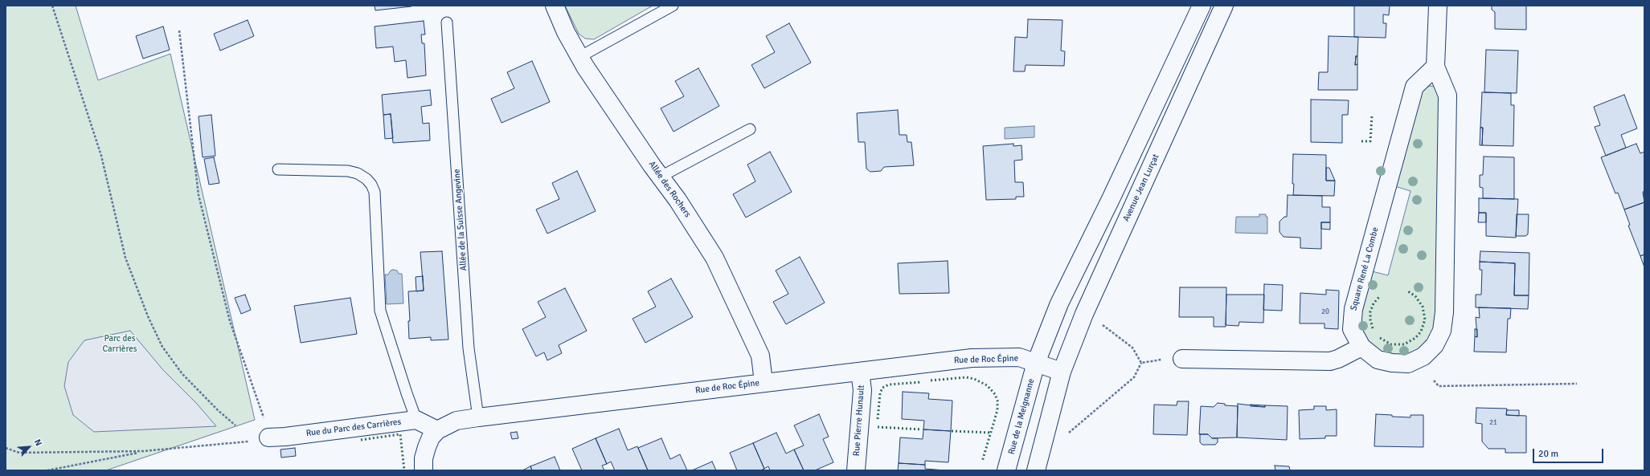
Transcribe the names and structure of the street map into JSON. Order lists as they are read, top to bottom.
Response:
{
  "streets": {
    "street": [
      "Avenue Jean Lurçat",
      "Allée des Rochers",
      "Square René La Combe",
      "Rue de Roc Épine",
      "Rue de la Meignanne",
      "Rue Pierre Hunault",
      "Rue du Parc des Carrières"
    ],
    "lane": ["Allée de la Suisse Angevine"]
  },
  "crossings": [
    ["Avenue Jean Lurçat", "Rue de Roc Épine"],
    ["Allée des Rochers", "Rue de Roc Épine"],
    ["Allée de la Suisse Angevine", "Rue de Roc Épine"],
    ["Rue de Roc Épine", "Rue de la Meignanne"],
    ["Rue de Roc Épine", "Rue Pierre Hunault"]
  ],
  "parks": ["Parc des Carrières"],
  "house_numbers": ["20", "21"],
  "scale_bar": "20 m",
  "north": "top right"
}
